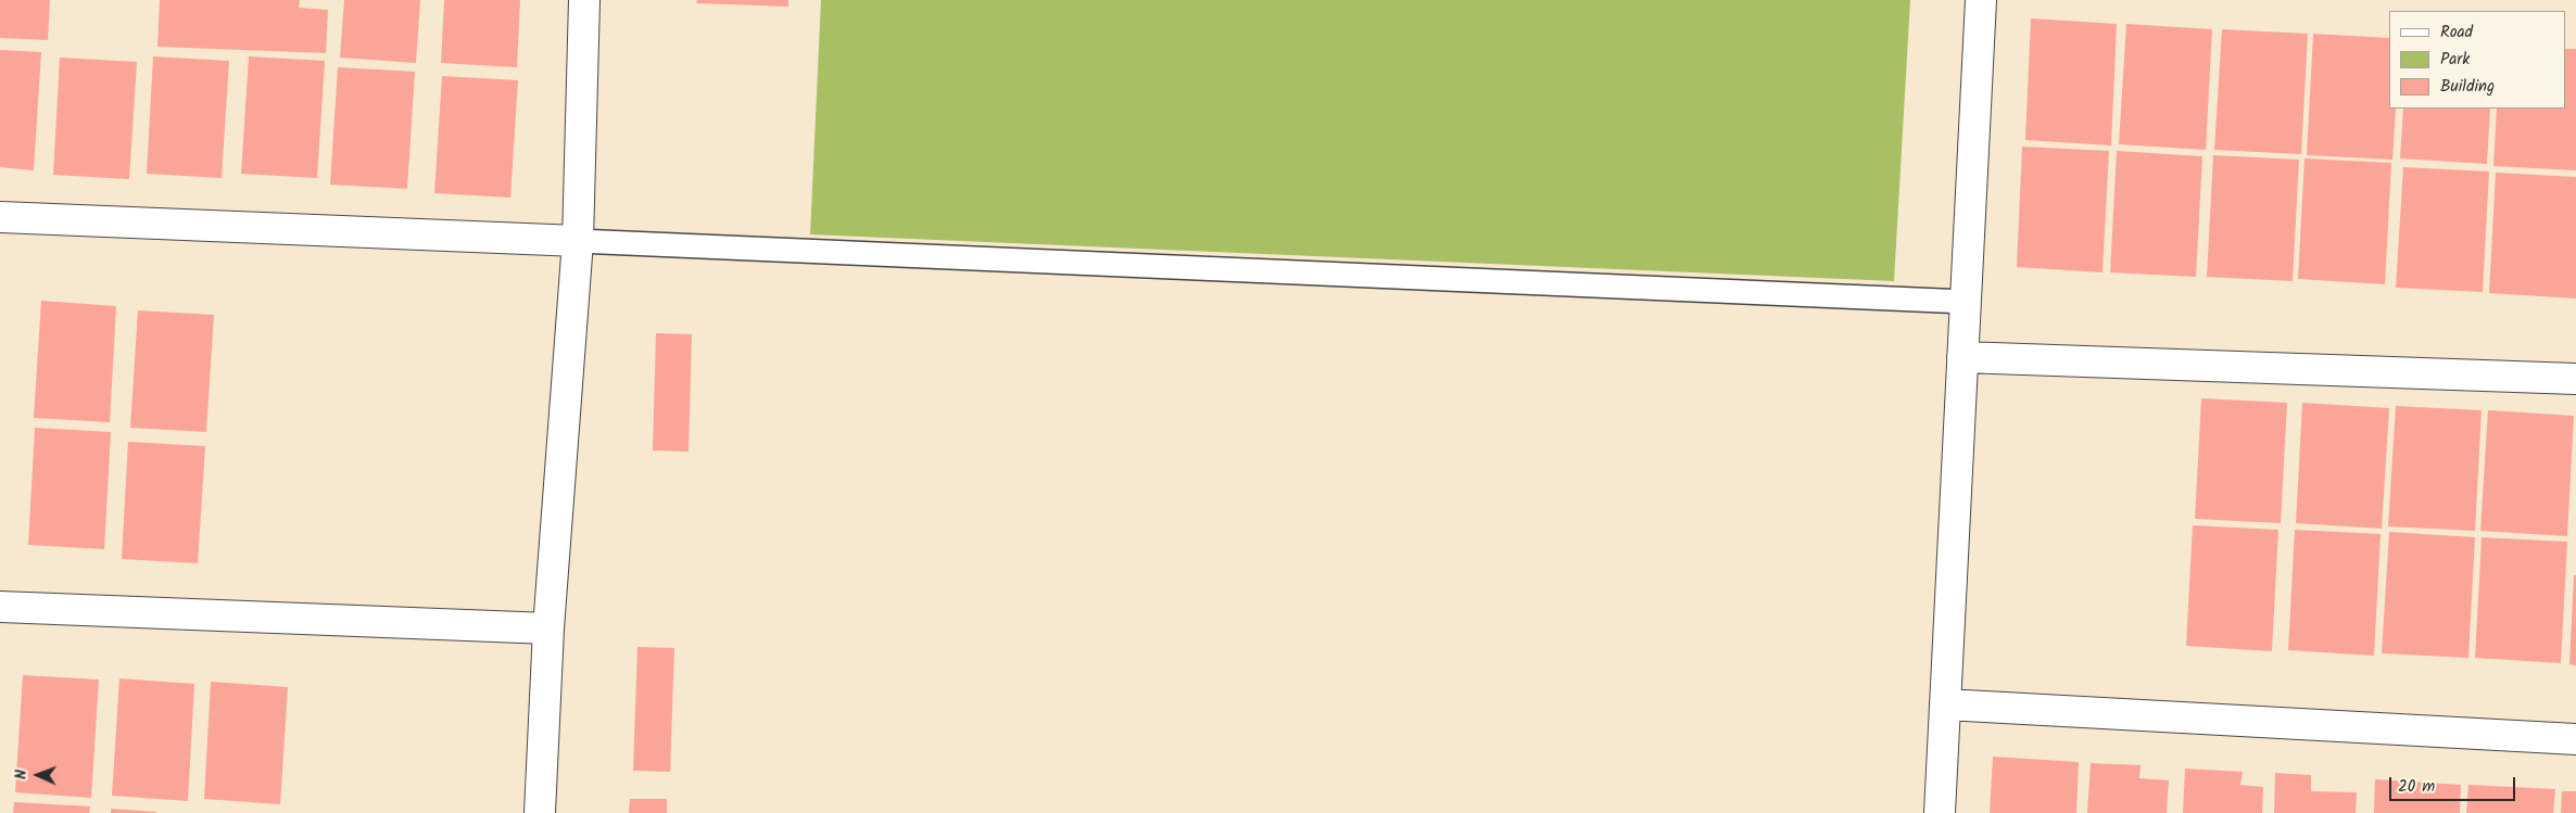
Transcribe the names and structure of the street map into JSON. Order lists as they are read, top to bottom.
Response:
{
  "legend": ["Road", "Park", "Building"],
  "scale_bar": "20 m",
  "north": "left"
}
